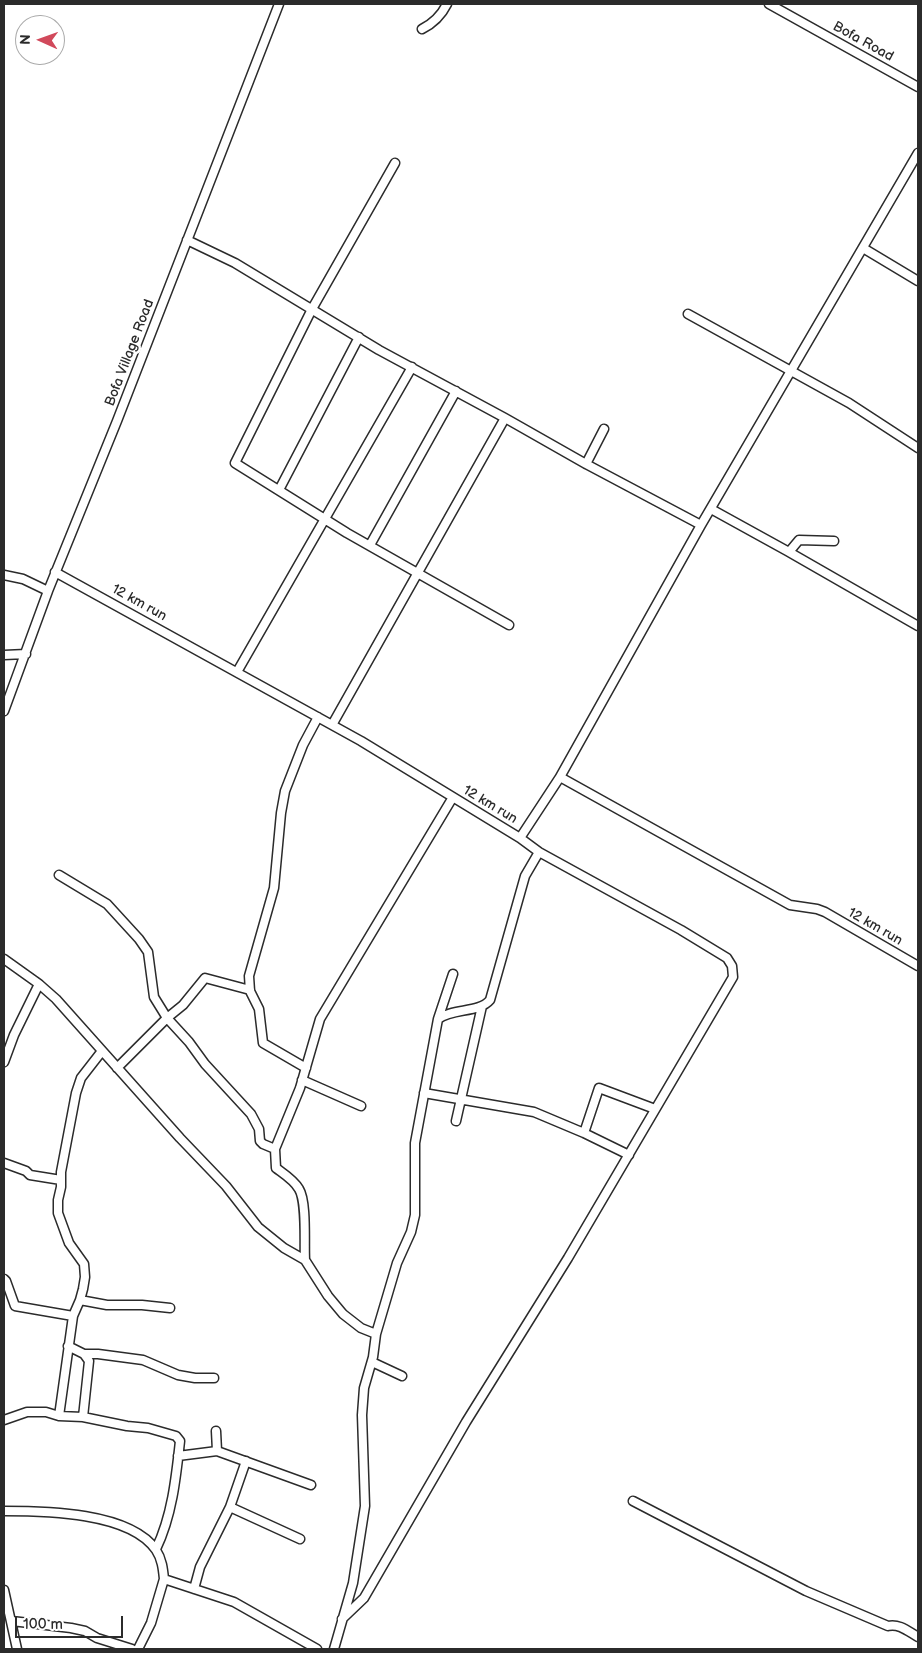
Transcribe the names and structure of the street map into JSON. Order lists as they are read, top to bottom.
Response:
{
  "streets": {
    "street": ["Bofa Road", "Bofa Village Road", "12 km run"]
  },
  "crossings": [
    ["Bofa Village Road", "12 km run"]
  ],
  "scale_bar": "100 m",
  "north": "left"
}
